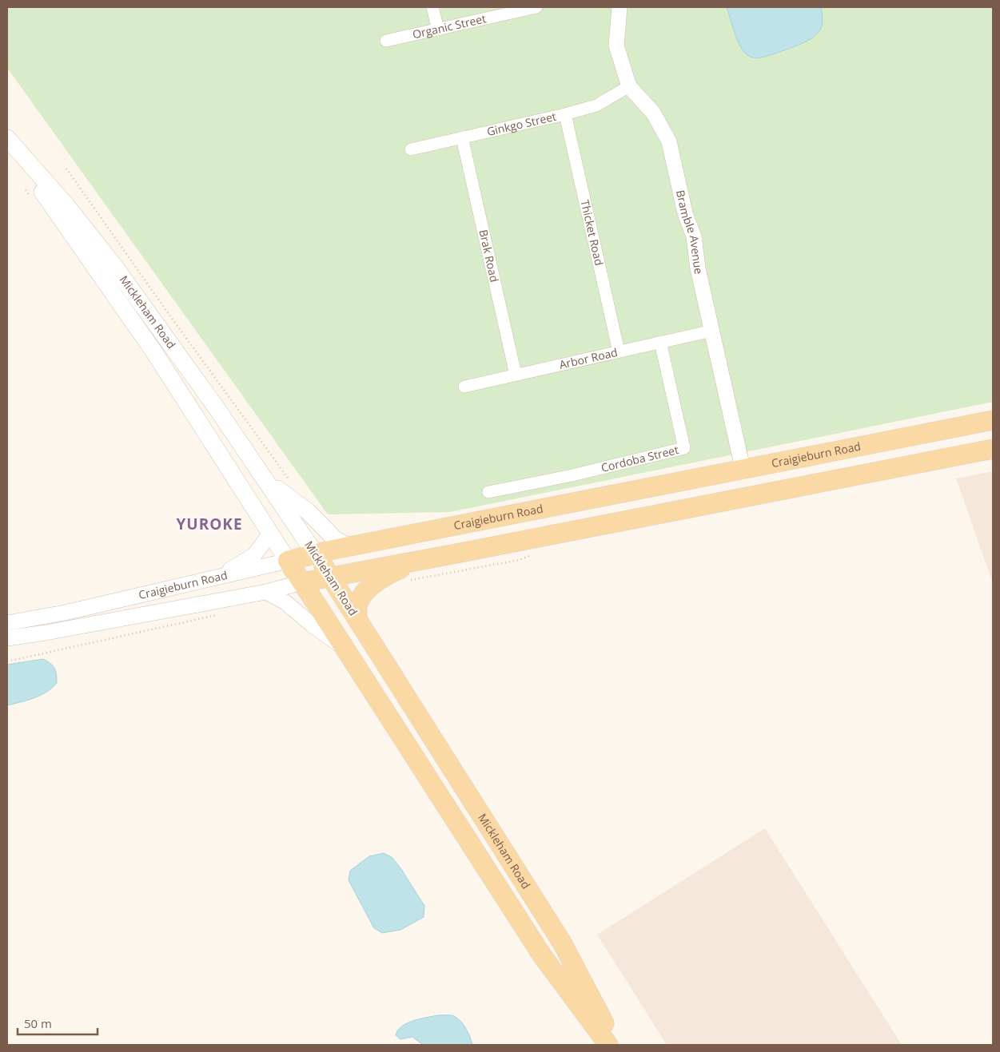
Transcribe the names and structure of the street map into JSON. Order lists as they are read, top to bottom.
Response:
{
  "streets": {
    "main road": ["Mickleham Road", "Craigieburn Road"],
    "street": [
      "Organic Street",
      "Ginkgo Street",
      "Bramble Avenue",
      "Thicket Road",
      "Brak Road",
      "Arbor Road",
      "Cordoba Street"
    ]
  },
  "crossings": [
    ["Ginkgo Street", "Bramble Avenue"],
    ["Ginkgo Street", "Thicket Road"],
    ["Ginkgo Street", "Brak Road"],
    ["Bramble Avenue", "Arbor Road"],
    ["Bramble Avenue", "Craigieburn Road"],
    ["Thicket Road", "Arbor Road"],
    ["Brak Road", "Arbor Road"],
    ["Mickleham Road", "Craigieburn Road"],
    ["Arbor Road", "Cordoba Street"]
  ],
  "districts": ["YUROKE"],
  "scale_bar": "50 m"
}
